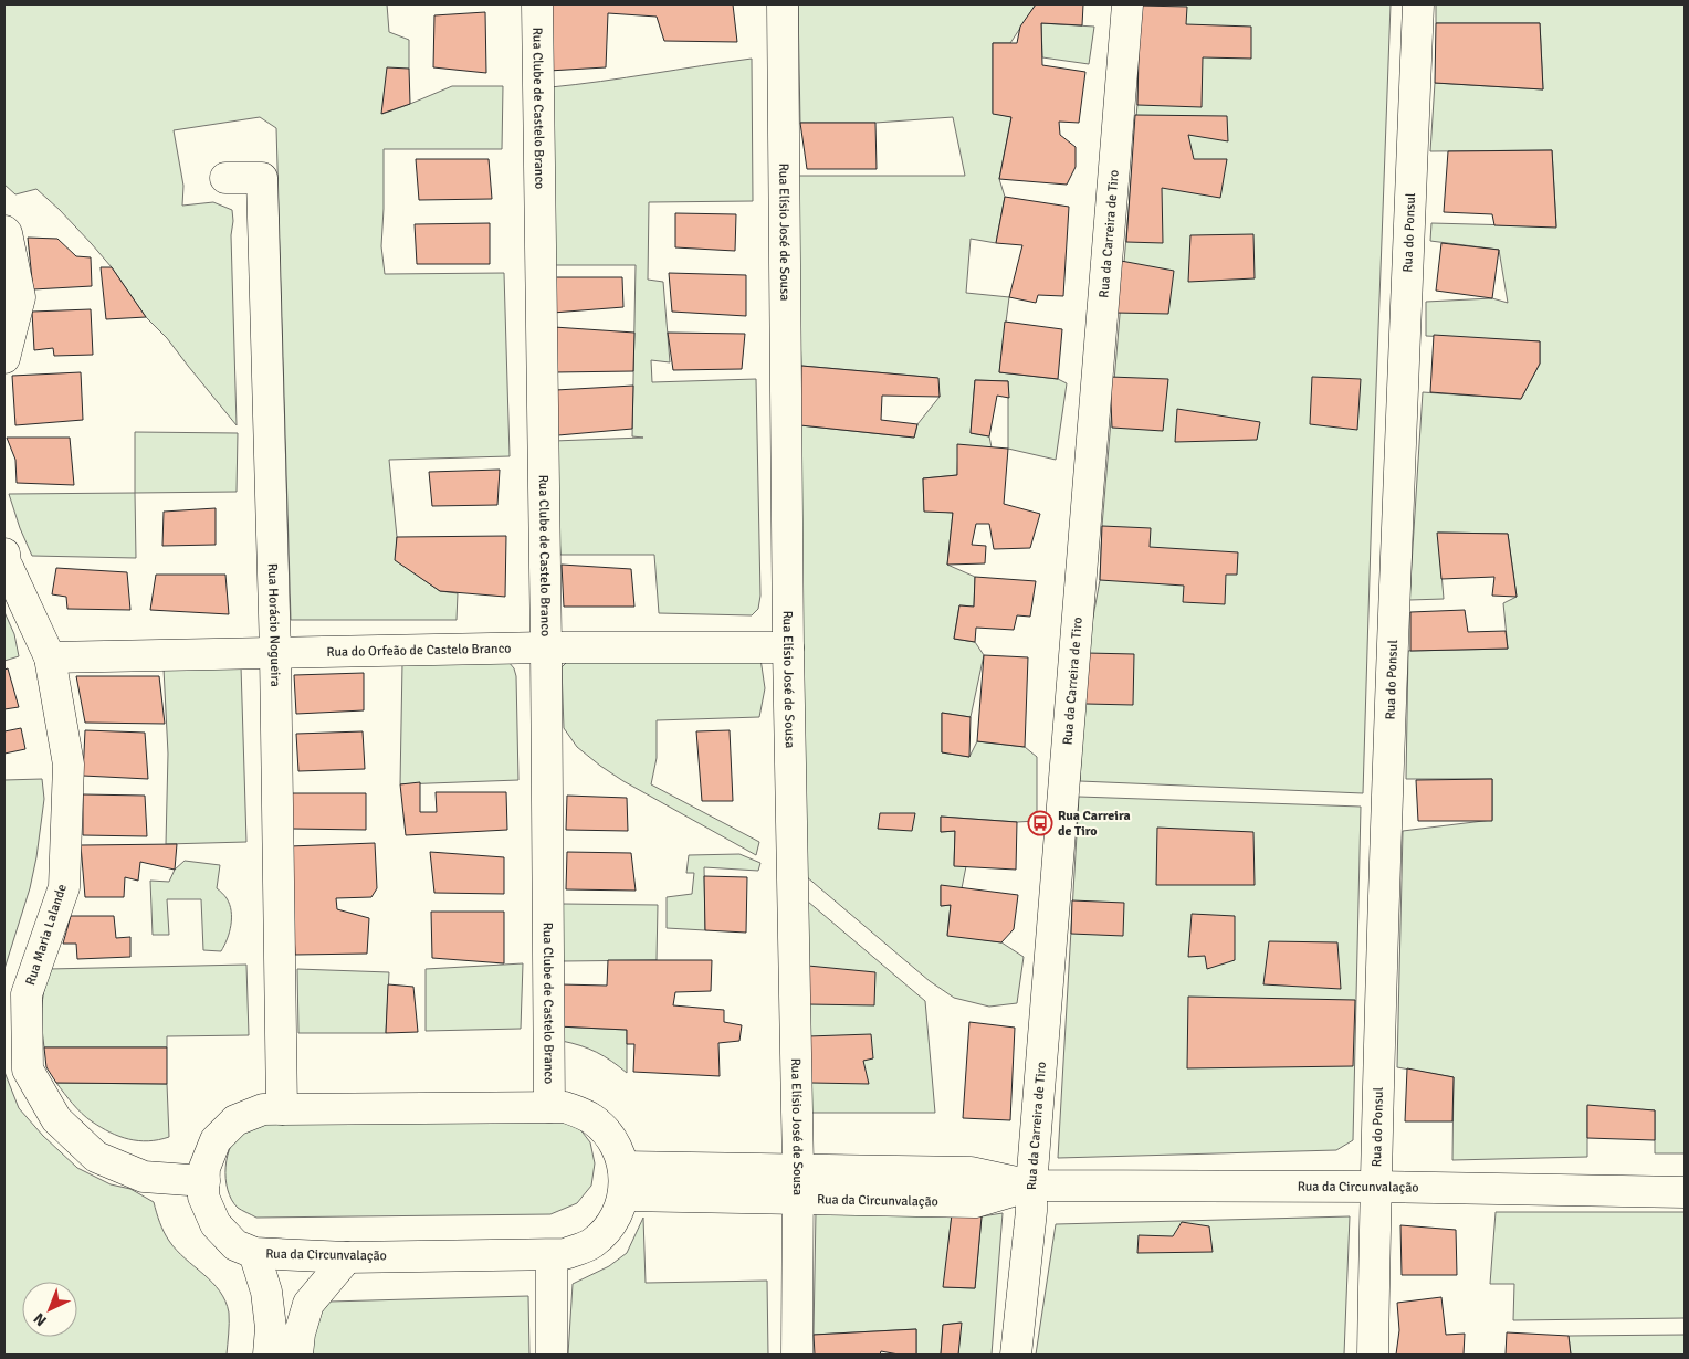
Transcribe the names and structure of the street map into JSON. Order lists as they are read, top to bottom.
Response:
{
  "streets": {
    "street": [
      "Rua Clube de Castelo Branco",
      "Rua Elísio José de Sousa",
      "Rua do Ponsul",
      "Rua da Carreira de Tiro",
      "Rua Horácio Nogueira",
      "Rua do Orfeão de Castelo Branco",
      "Rua Maria Lalande",
      "Rua da Circunvalação"
    ]
  },
  "crossings": [
    ["Rua Clube de Castelo Branco", "Rua do Orfeão de Castelo Branco"],
    ["Rua Clube de Castelo Branco", "Rua da Circunvalação"],
    ["Rua Elísio José de Sousa", "Rua do Orfeão de Castelo Branco"],
    ["Rua Elísio José de Sousa", "Rua da Circunvalação"],
    ["Rua do Ponsul", "Rua da Circunvalação"],
    ["Rua da Carreira de Tiro", "Rua da Circunvalação"],
    ["Rua Horácio Nogueira", "Rua do Orfeão de Castelo Branco"],
    ["Rua Horácio Nogueira", "Rua da Circunvalação"],
    ["Rua do Orfeão de Castelo Branco", "Rua Maria Lalande"],
    ["Rua Maria Lalande", "Rua da Circunvalação"]
  ],
  "places": {
    "bus stop": ["Rua Carreira de Tiro"]
  },
  "north": "bottom left"
}
